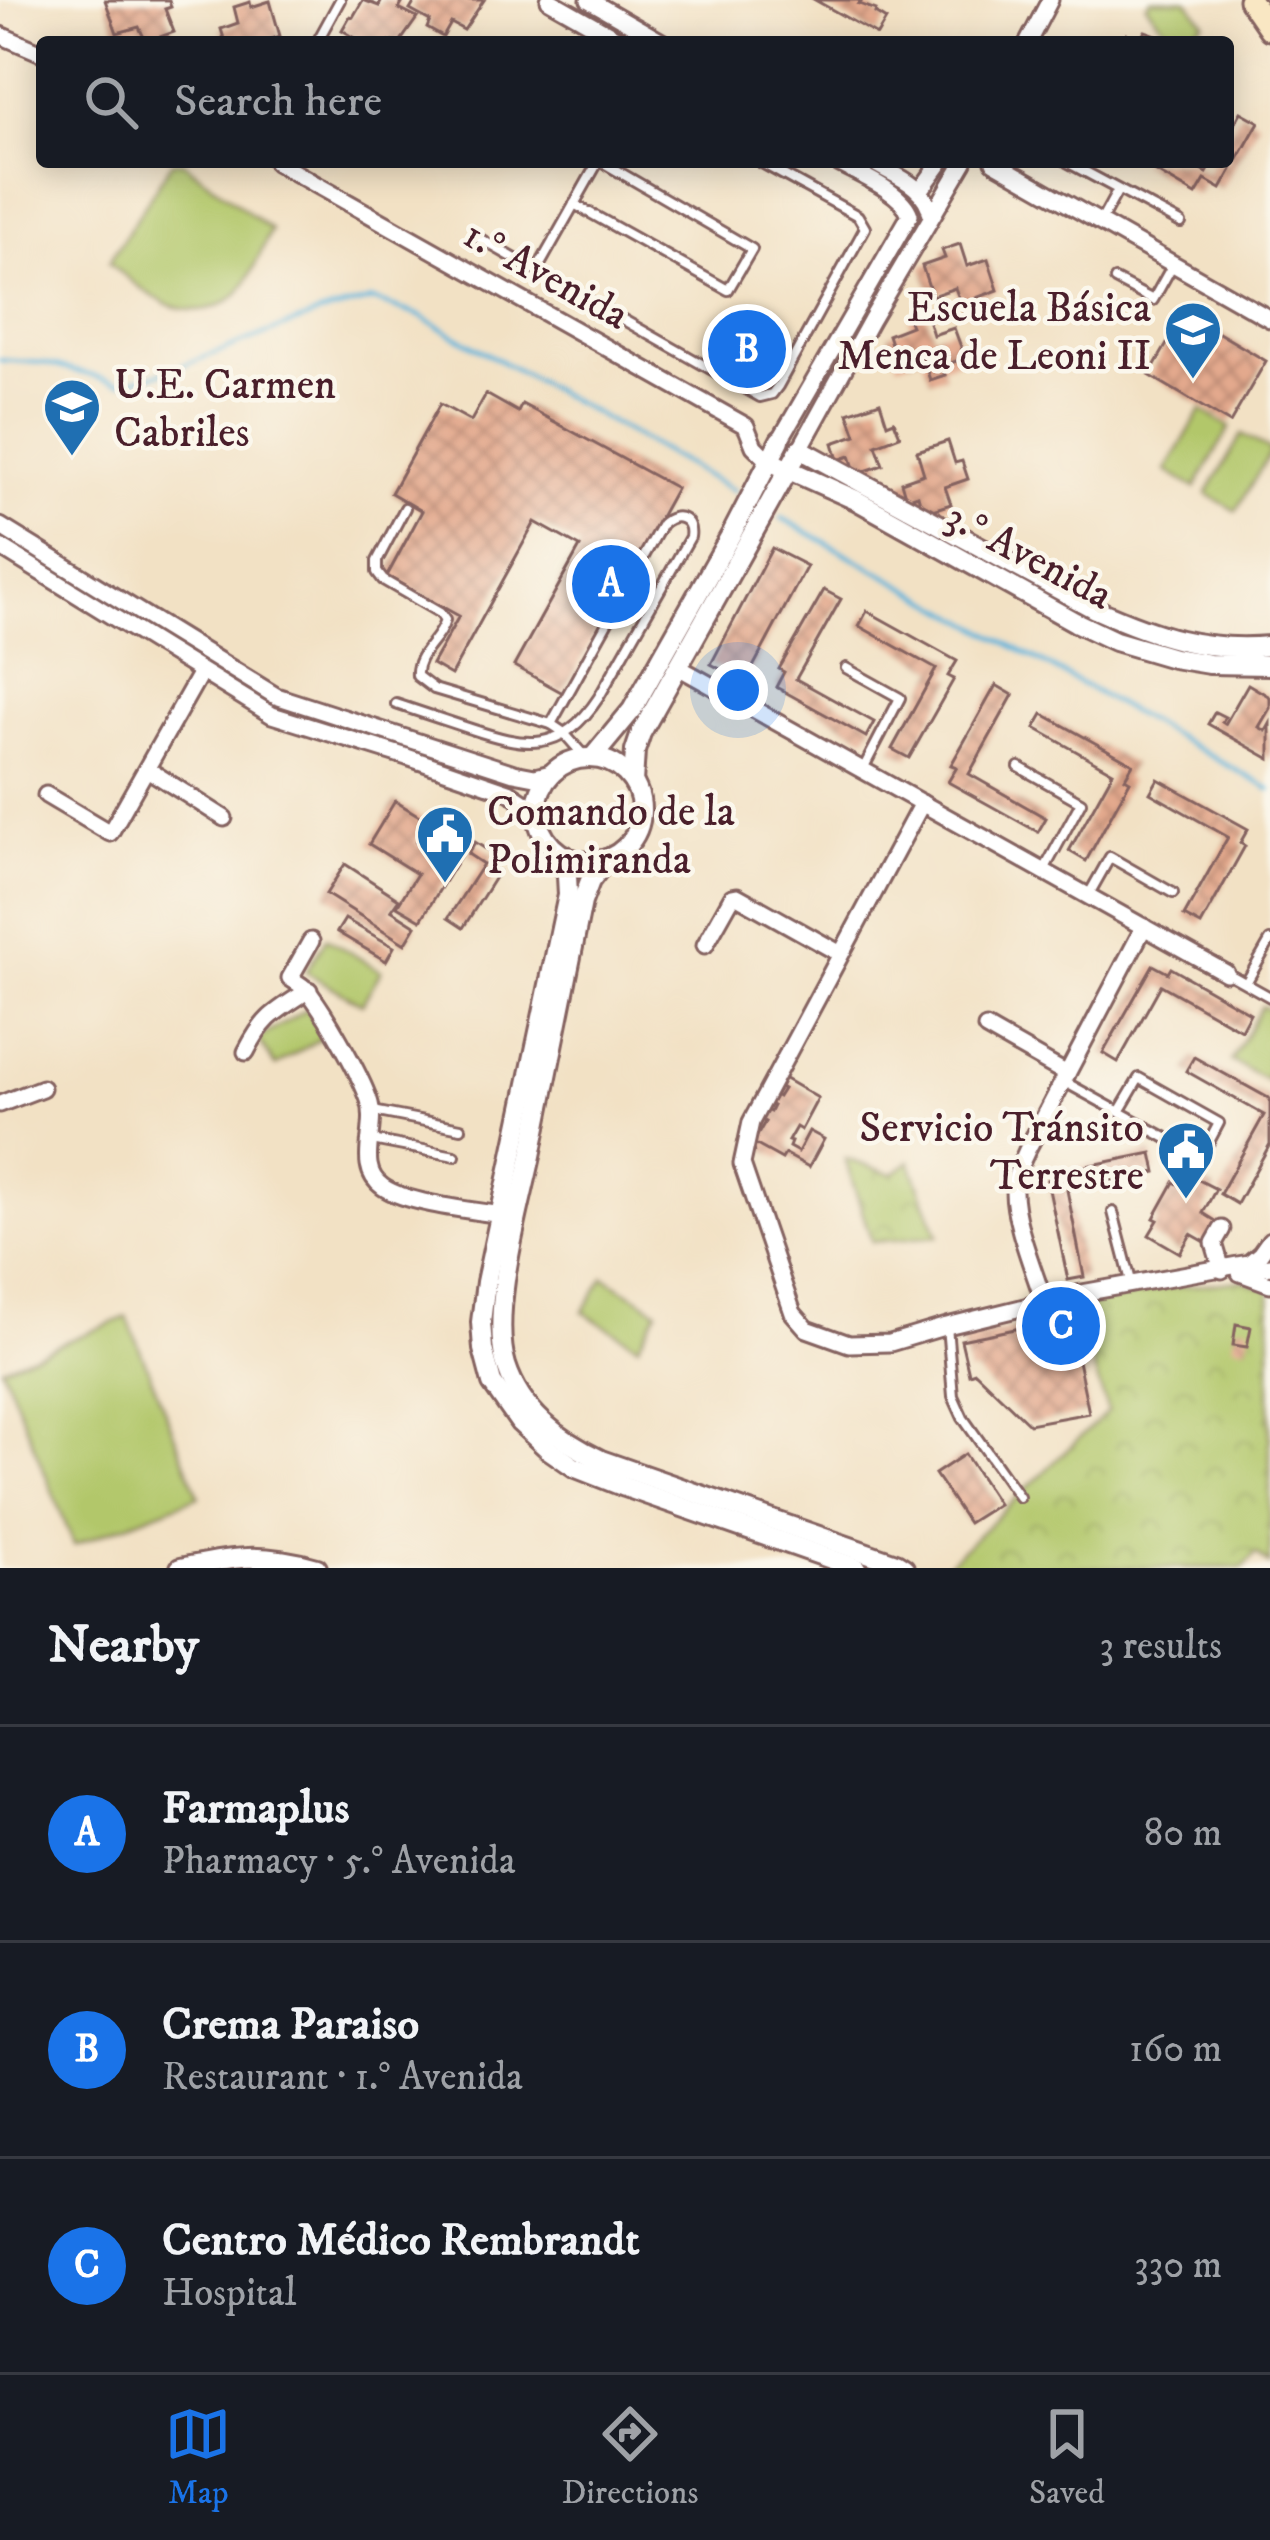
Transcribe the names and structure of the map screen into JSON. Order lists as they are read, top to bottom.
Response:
{
  "streets": {
    "street": ["1.° Avenida", "3.° Avenida"]
  },
  "crossings": [
    ["1.° Avenida", "3.° Avenida"]
  ],
  "places": {
    "school or university": ["Escuela Básica Menca de Leoni II", "U.E. Carmen Cabriles"],
    "public building": ["Comando de la Polimiranda", "Servicio Tránsito Terrestre"]
  },
  "page": {
    "search": "Search here",
    "pins": ["B", "A", "C"],
    "heading": ["Nearby", "3 results"],
    "list": [
      {
        "mark": "A",
        "name": "Farmaplus",
        "note": "Pharmacy · 5.° Avenida",
        "value": "80 m"
      },
      {
        "mark": "B",
        "name": "Crema Paraiso",
        "note": "Restaurant · 1.° Avenida",
        "value": "160 m"
      },
      {
        "mark": "C",
        "name": "Centro Médico Rembrandt",
        "note": "Hospital",
        "value": "330 m"
      }
    ],
    "nav": ["Map", "Directions", "Saved"]
  }
}
